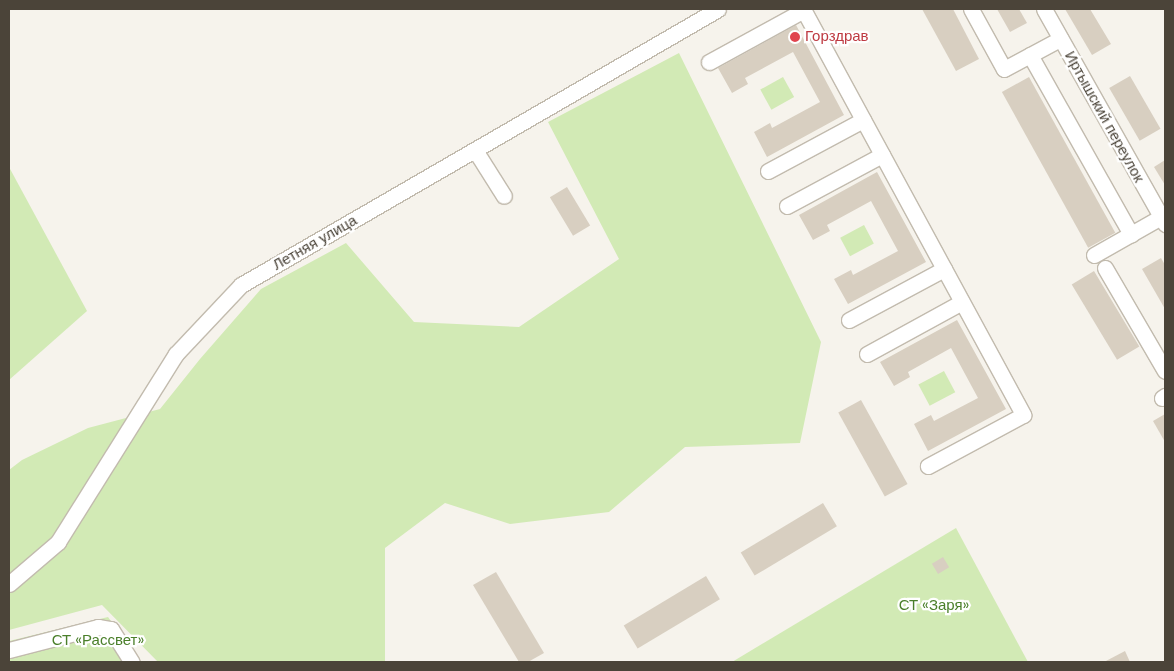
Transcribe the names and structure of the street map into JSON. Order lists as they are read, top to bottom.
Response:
{
  "streets": {
    "street": ["Иртышский переулок", "Летняя улица"]
  },
  "parks": ["СТ «Заря»", "СТ «Рассвет»"],
  "places": ["Горздрав"]
}
